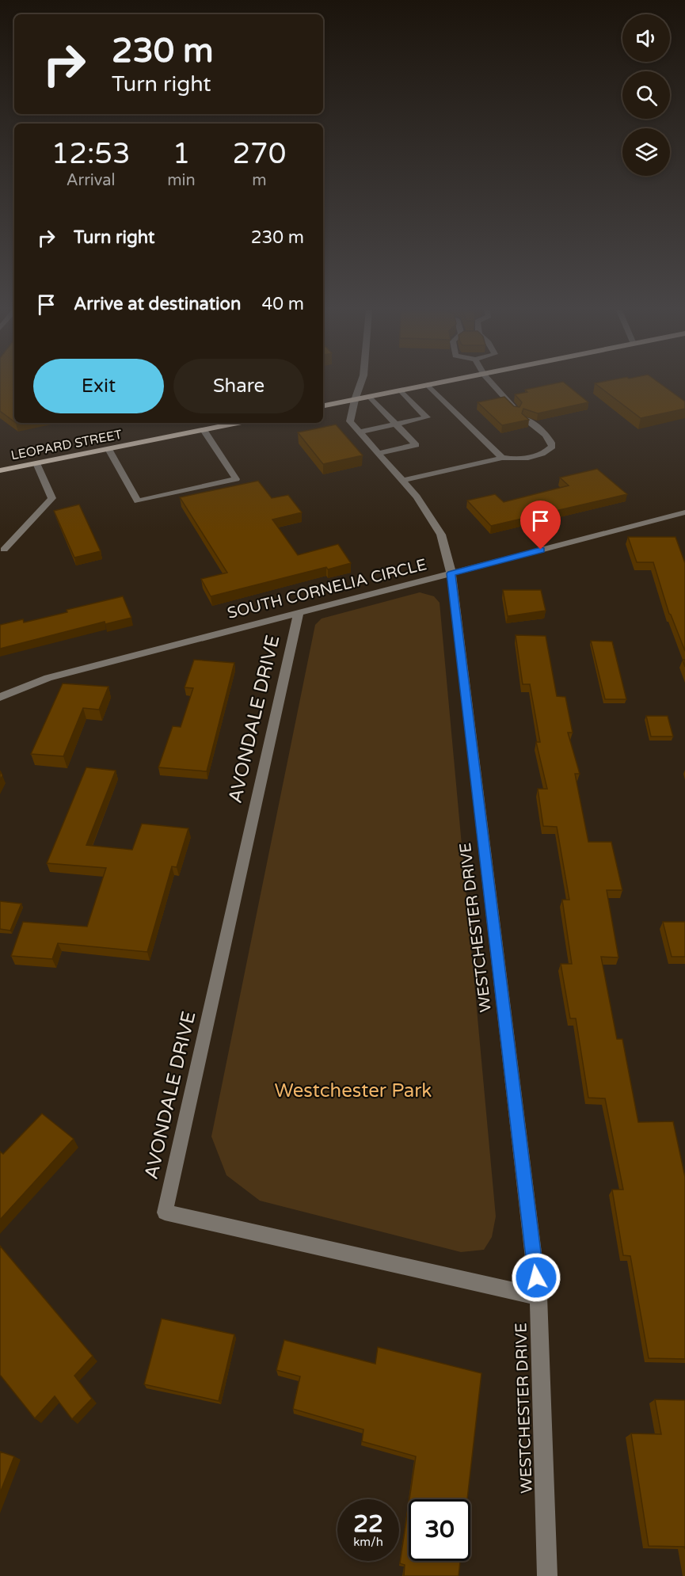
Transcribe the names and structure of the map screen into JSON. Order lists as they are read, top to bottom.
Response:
{
  "streets": {
    "main road": ["LEOPARD STREET"],
    "street": ["SOUTH CORNELIA CIRCLE", "AVONDALE DRIVE", "WESTCHESTER DRIVE"]
  },
  "crossings": [
    ["SOUTH CORNELIA CIRCLE", "AVONDALE DRIVE"],
    ["SOUTH CORNELIA CIRCLE", "WESTCHESTER DRIVE"],
    ["AVONDALE DRIVE", "WESTCHESTER DRIVE"]
  ],
  "parks": ["Westchester Park"],
  "page": {
    "turn": ["230 m", "Turn right"],
    "eta": [
      "12:53",
      "Arrival",
      "1",
      "min",
      "270",
      "m"
    ],
    "list": [
      {
        "name": "Turn right",
        "value": "230 m"
      },
      {
        "name": "Arrive at destination",
        "value": "40 m"
      }
    ],
    "buttons": ["Exit", "Share"],
    "speed": "22 km/h",
    "limit": "30"
  }
}
